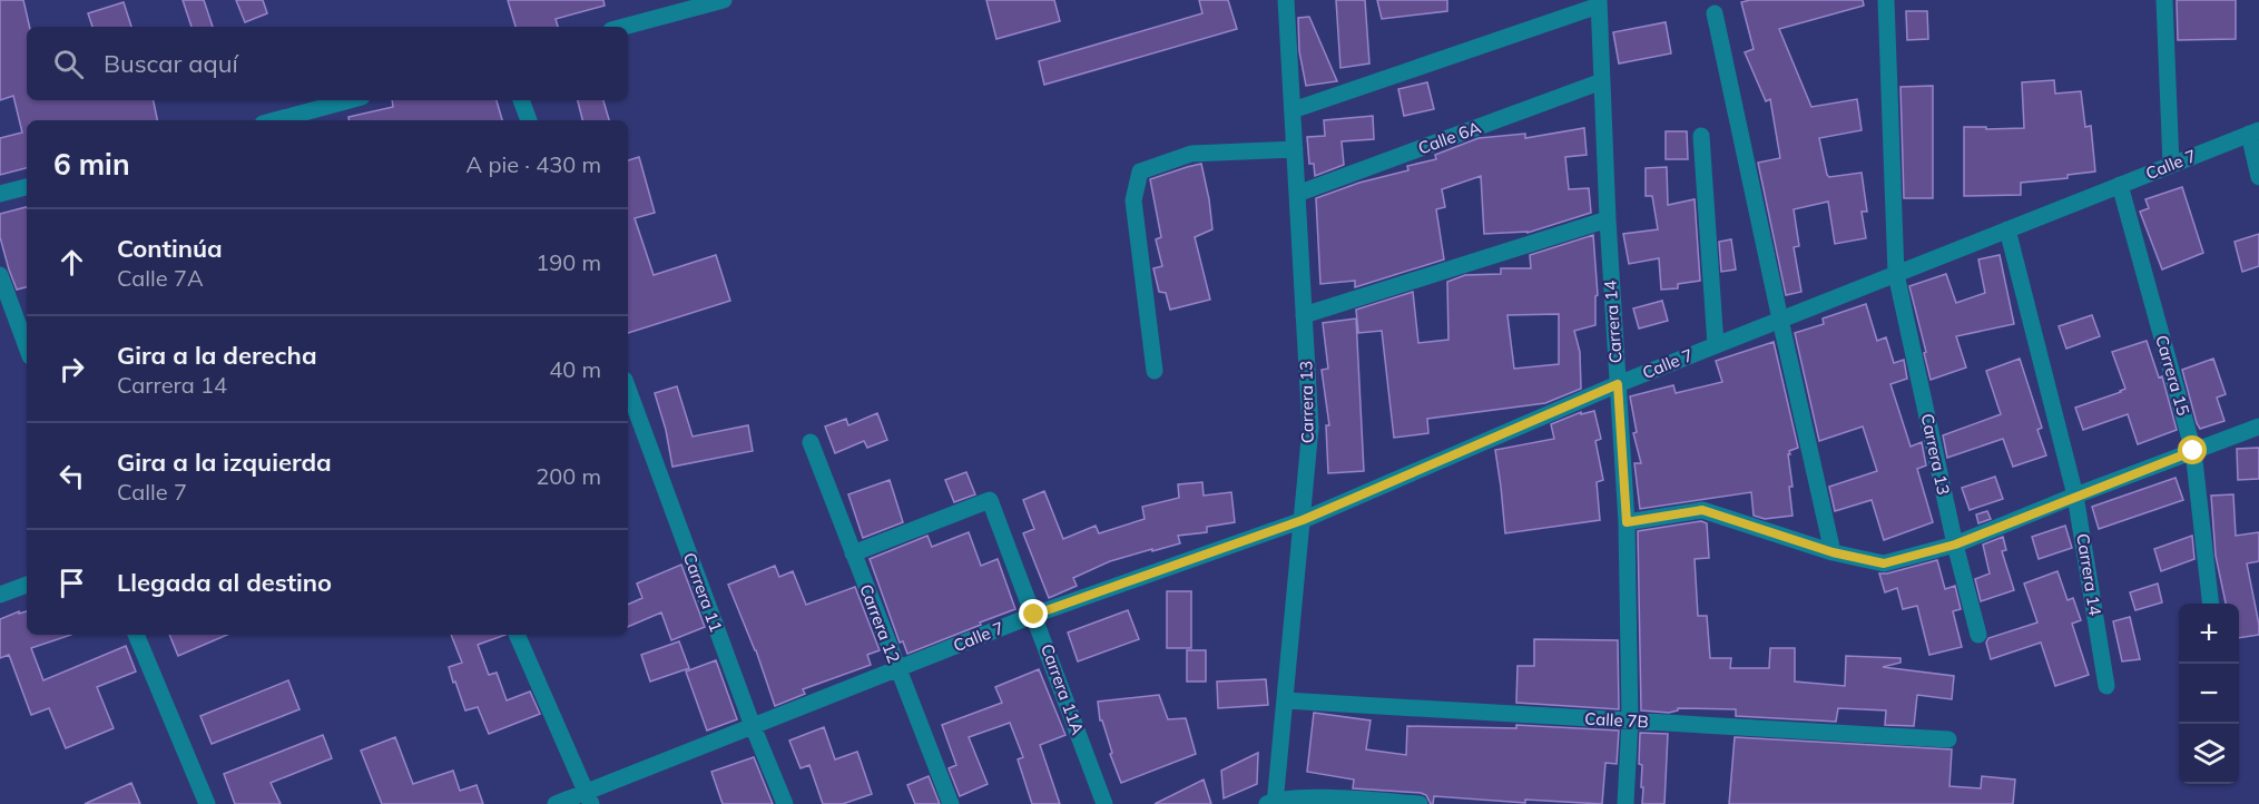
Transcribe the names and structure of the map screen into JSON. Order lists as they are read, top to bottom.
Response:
{
  "streets": {
    "street": [
      "Calle 6A",
      "Calle 7",
      "Carrera 14",
      "Carrera 15",
      "Carrera 13",
      "Carrera 11",
      "Carrera 12",
      "Carrera 11A",
      "Calle 7B"
    ]
  },
  "crossings": [
    ["Calle 6A", "Carrera 14"],
    ["Calle 6A", "Carrera 13"],
    ["Calle 7", "Carrera 14"],
    ["Calle 7", "Carrera 15"],
    ["Calle 7", "Carrera 13"],
    ["Calle 7", "Carrera 11"],
    ["Calle 7", "Carrera 12"],
    ["Calle 7", "Carrera 11A"],
    ["Carrera 14", "Calle 7B"],
    ["Carrera 13", "Calle 7B"],
    ["Carrera 12", "Carrera 11A"]
  ],
  "page": {
    "search": "Buscar aquí",
    "heading": ["6 min", "A pie · 430 m"],
    "list": [
      ["Continúa", "Calle 7A", "190 m"],
      ["Gira a la derecha", "Carrera 14", "40 m"],
      ["Gira a la izquierda", "Calle 7", "200 m"],
      "Llegada al destino"
    ],
    "map_buttons": ["+", "−"]
  }
}
